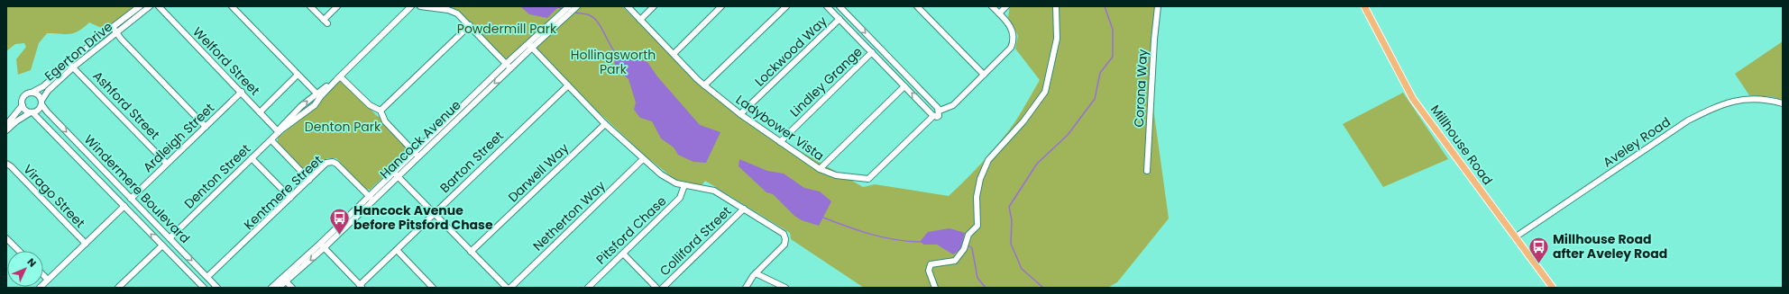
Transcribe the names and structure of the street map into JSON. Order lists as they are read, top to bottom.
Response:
{
  "streets": {
    "main road": ["Millhouse Road"],
    "street": [
      "Egerton Drive",
      "Lockwood Way",
      "Welford Street",
      "Lindley Grange",
      "Corona Way",
      "Ashford Street",
      "Ladybower Vista",
      "Ardleigh Street",
      "Hancock Avenue",
      "Aveley Road",
      "Barton Street",
      "Darwell Way",
      "Denton Street",
      "Windermere Boulevard",
      "Kentmere Street",
      "Virago Street",
      "Netherton Way",
      "Pitsford Chase",
      "Colliford Street"
    ]
  },
  "crossings": [
    ["Egerton Drive", "Ashford Street"],
    ["Egerton Drive", "Windermere Boulevard"],
    ["Lockwood Way", "Ladybower Vista"],
    ["Welford Street", "Ardleigh Street"],
    ["Welford Street", "Denton Street"],
    ["Lindley Grange", "Ladybower Vista"],
    ["Ashford Street", "Ardleigh Street"],
    ["Ardleigh Street", "Windermere Boulevard"],
    ["Hancock Avenue", "Kentmere Street"],
    ["Aveley Road", "Millhouse Road"],
    ["Denton Street", "Windermere Boulevard"],
    ["Windermere Boulevard", "Kentmere Street"]
  ],
  "parks": ["Powdermill Park", "Hollingsworth Park", "Denton Park"],
  "places": {
    "bus stop": ["Hancock Avenue before Pitsford Chase", "Millhouse Road after Aveley Road"]
  },
  "north": "top right"
}
